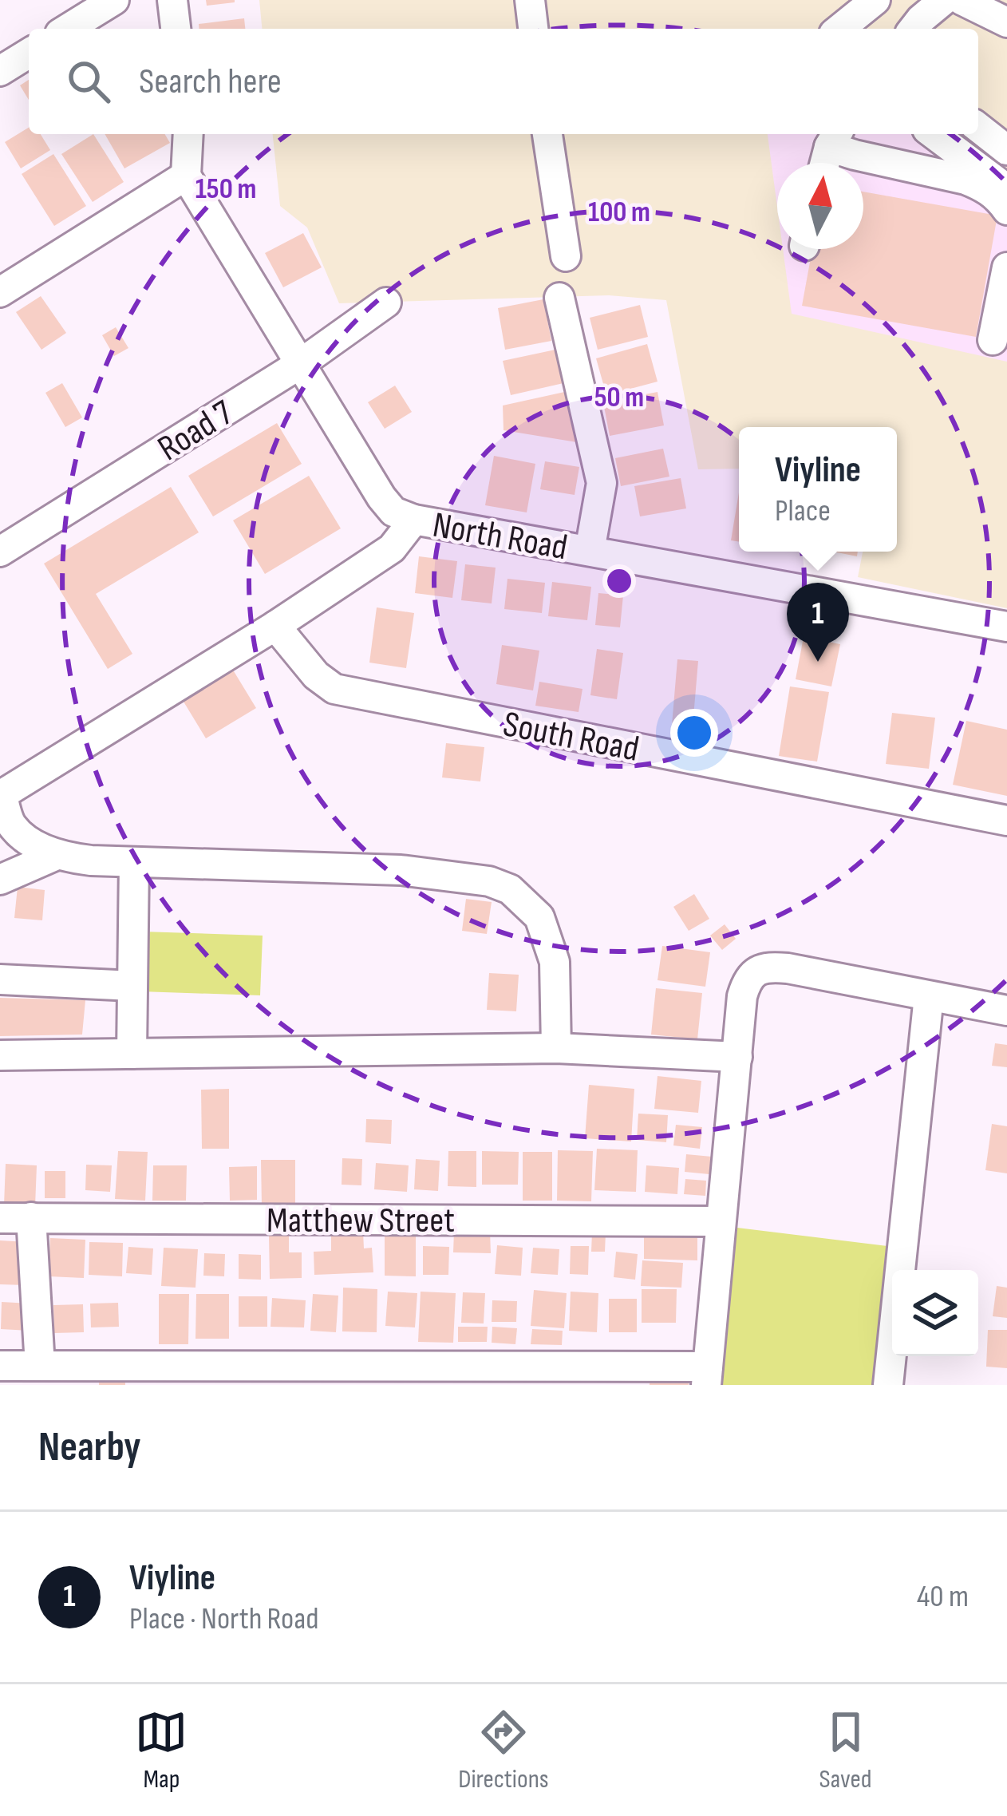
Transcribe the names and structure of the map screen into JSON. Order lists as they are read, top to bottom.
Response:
{
  "streets": {
    "street": [
      "Road 7",
      "North Road",
      "South Road",
      "Matthew Street"
    ]
  },
  "crossings": [
    ["Road 7", "North Road"]
  ],
  "north": "top",
  "page": {
    "search": "Search here",
    "popup": ["Viyline", "Place"],
    "pins": "1",
    "heading": "Nearby",
    "list": [
      {
        "mark": "1",
        "name": "Viyline",
        "note": "Place · North Road",
        "value": "40 m"
      }
    ],
    "nav": ["Map", "Directions", "Saved"]
  },
  "rings": ["150 m", "100 m", "50 m"]
}
